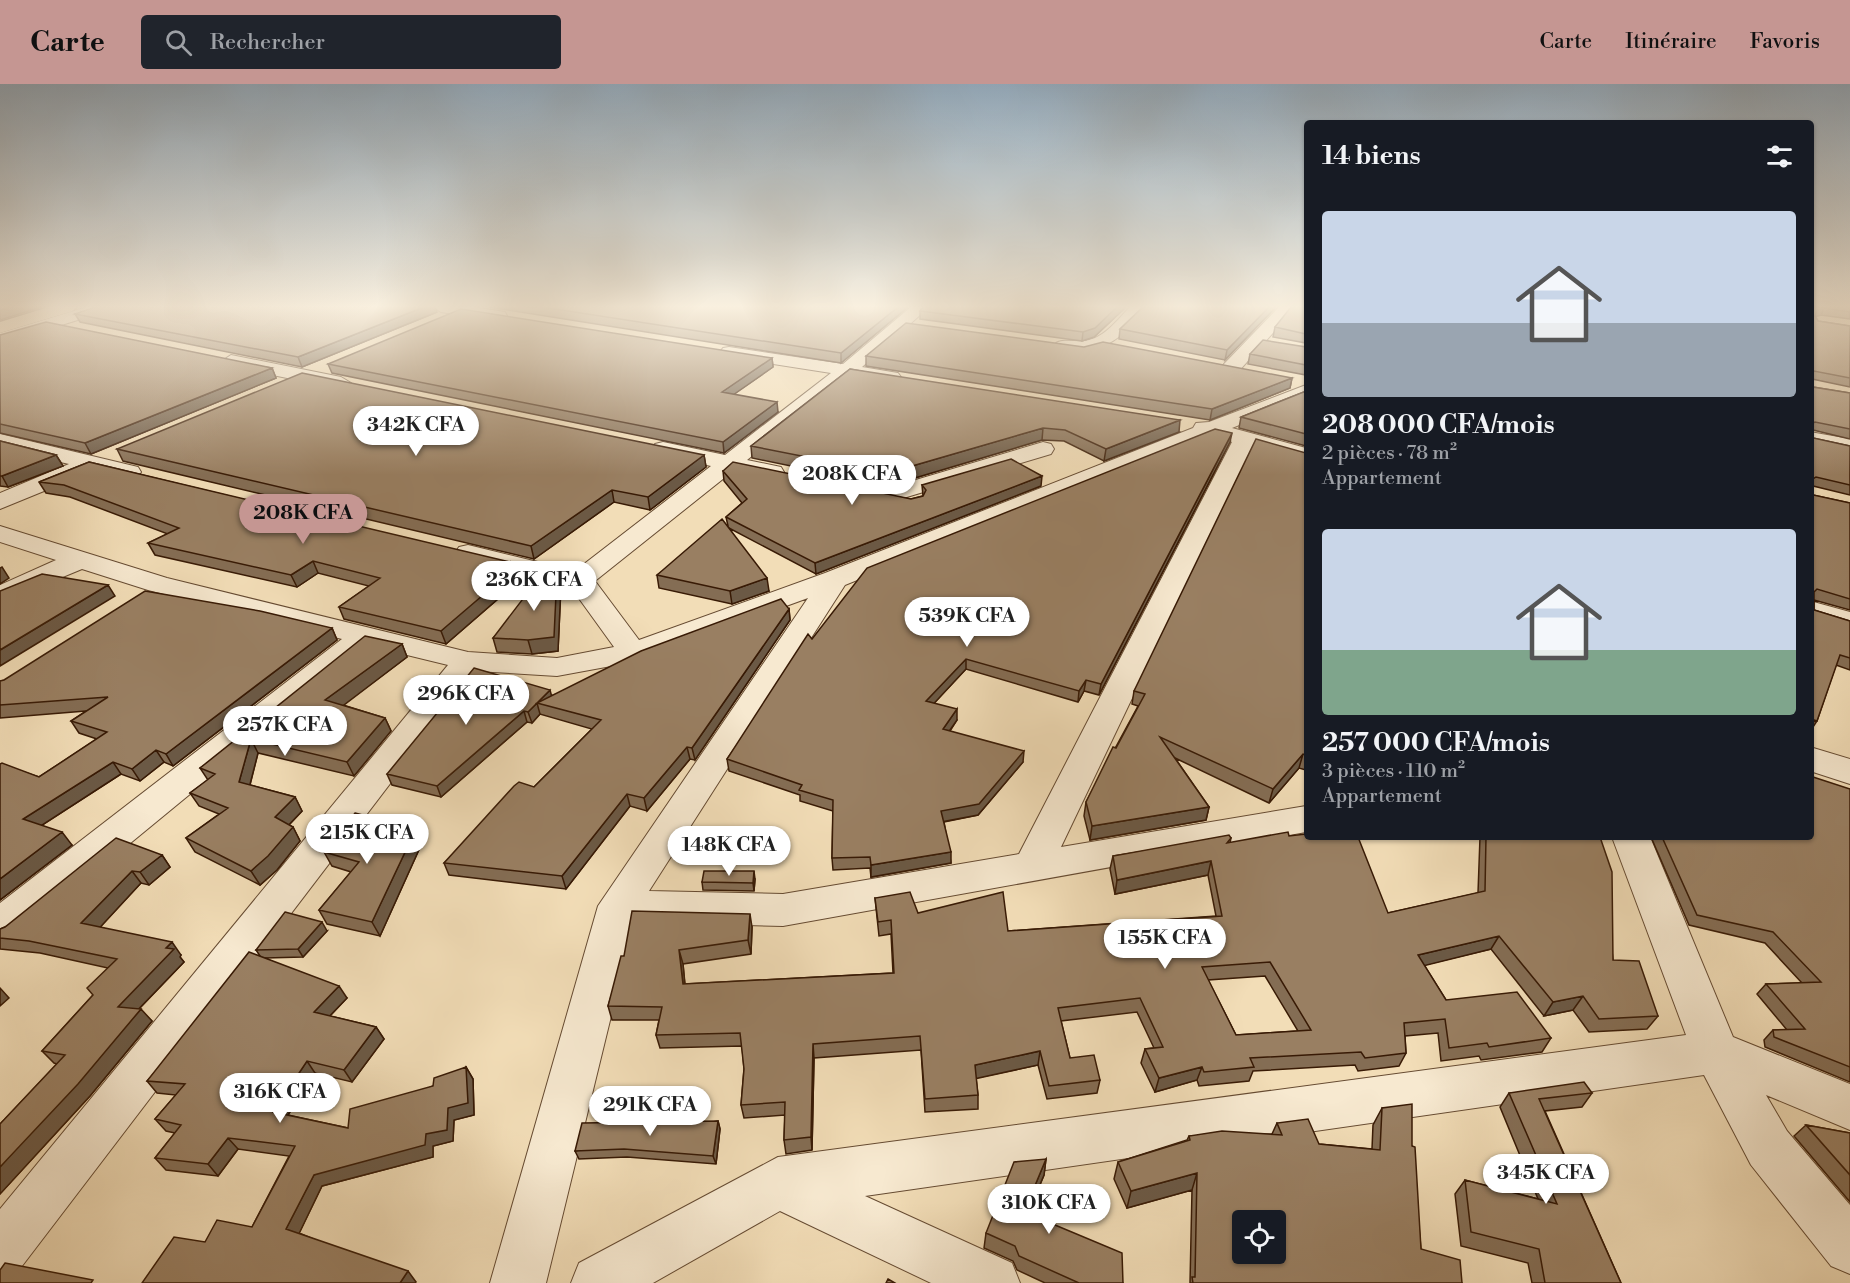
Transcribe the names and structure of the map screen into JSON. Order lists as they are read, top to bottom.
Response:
{
  "page": {
    "header": "Carte",
    "search": "Rechercher",
    "nav": ["Carte", "Itinéraire", "Favoris"],
    "heading": "14 biens",
    "list": [
      {
        "name": "208 000 CFA/mois",
        "note": "2 pièces · 78 m² · Appartement"
      },
      {
        "name": "257 000 CFA/mois",
        "note": "3 pièces · 110 m² · Appartement"
      }
    ],
    "price": [
      "342K CFA",
      "208K CFA",
      "208K CFA",
      "236K CFA",
      "539K CFA",
      "296K CFA",
      "257K CFA",
      "215K CFA",
      "148K CFA",
      "155K CFA",
      "316K CFA",
      "291K CFA",
      "345K CFA",
      "310K CFA"
    ]
  }
}
